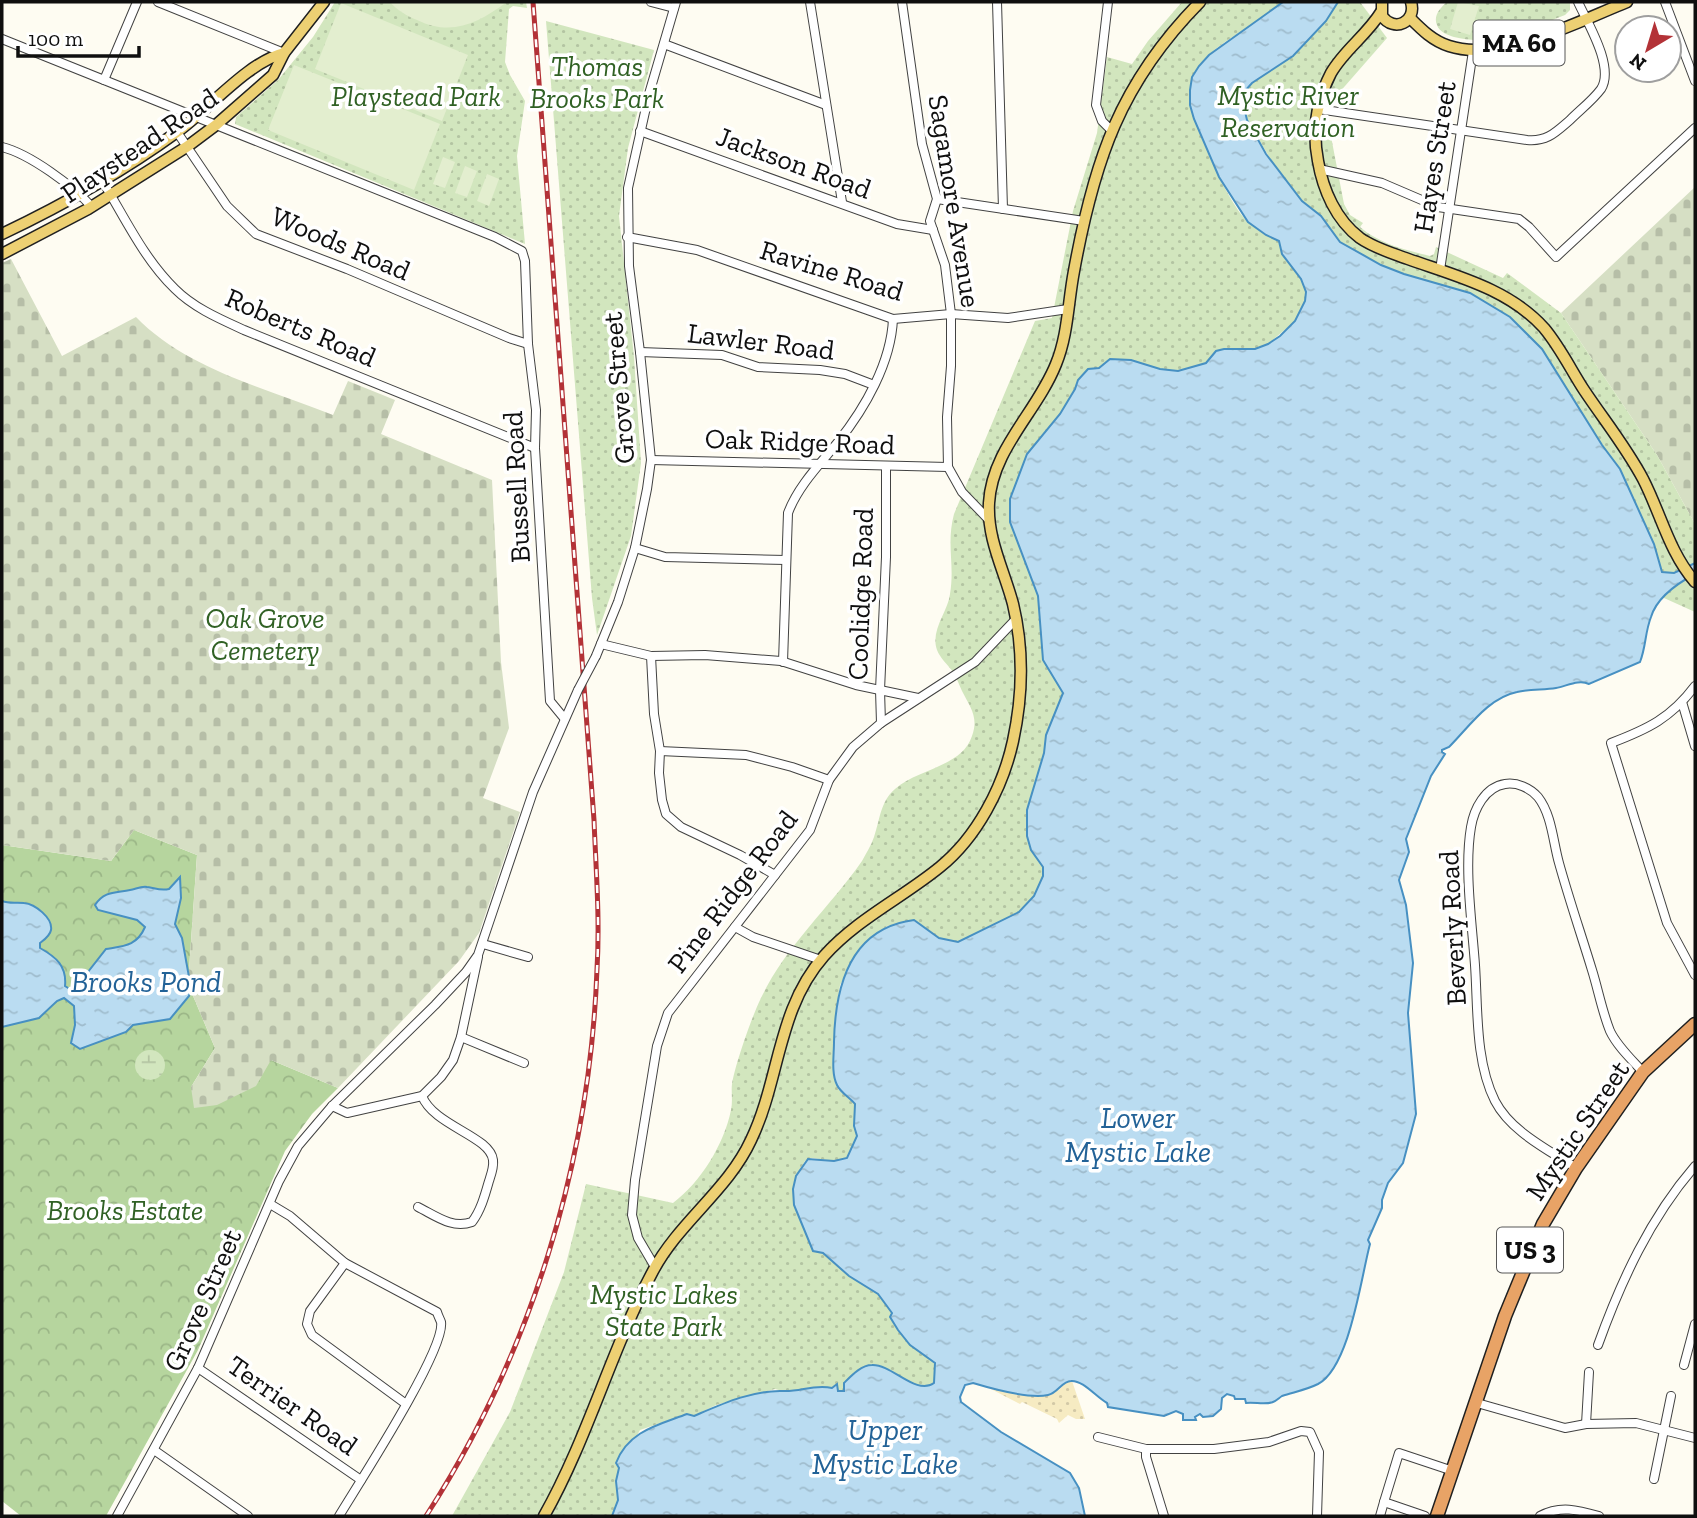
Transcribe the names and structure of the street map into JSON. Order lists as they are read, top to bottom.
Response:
{
  "streets": {
    "highway": ["Mystic Street", "US 3"],
    "main road": ["MA 60", "Playstead Road"],
    "street": [
      "Hayes Street",
      "Jackson Road",
      "Sagamore Avenue",
      "Woods Road",
      "Ravine Road",
      "Roberts Road",
      "Lawler Road",
      "Grove Street",
      "Oak Ridge Road",
      "Bussell Road",
      "Coolidge Road",
      "Pine Ridge Road",
      "Beverly Road",
      "Terrier Road"
    ]
  },
  "crossings": [
    ["MA 60", "Hayes Street"],
    ["Playstead Road", "Woods Road"],
    ["Playstead Road", "Roberts Road"],
    ["Playstead Road", "Bussell Road"],
    ["Jackson Road", "Sagamore Avenue"],
    ["Jackson Road", "Grove Street"],
    ["Sagamore Avenue", "Ravine Road"],
    ["Sagamore Avenue", "Oak Ridge Road"],
    ["Woods Road", "Bussell Road"],
    ["Ravine Road", "Grove Street"],
    ["Roberts Road", "Bussell Road"],
    ["Lawler Road", "Grove Street"],
    ["Grove Street", "Oak Ridge Road"],
    ["Grove Street", "Bussell Road"],
    ["Grove Street", "Terrier Road"],
    ["Oak Ridge Road", "Coolidge Road"],
    ["Coolidge Road", "Pine Ridge Road"],
    ["Beverly Road", "Mystic Street"]
  ],
  "water": ["Brooks Pond", "Lower Mystic Lake", "Upper Mystic Lake"],
  "parks": [
    "Thomas Brooks Park",
    "Mystic River Reservation",
    "Playstead Park",
    "Oak Grove Cemetery",
    "Brooks Estate",
    "Mystic Lakes State Park"
  ],
  "scale_bar": "100 m",
  "north": "bottom left"
}
